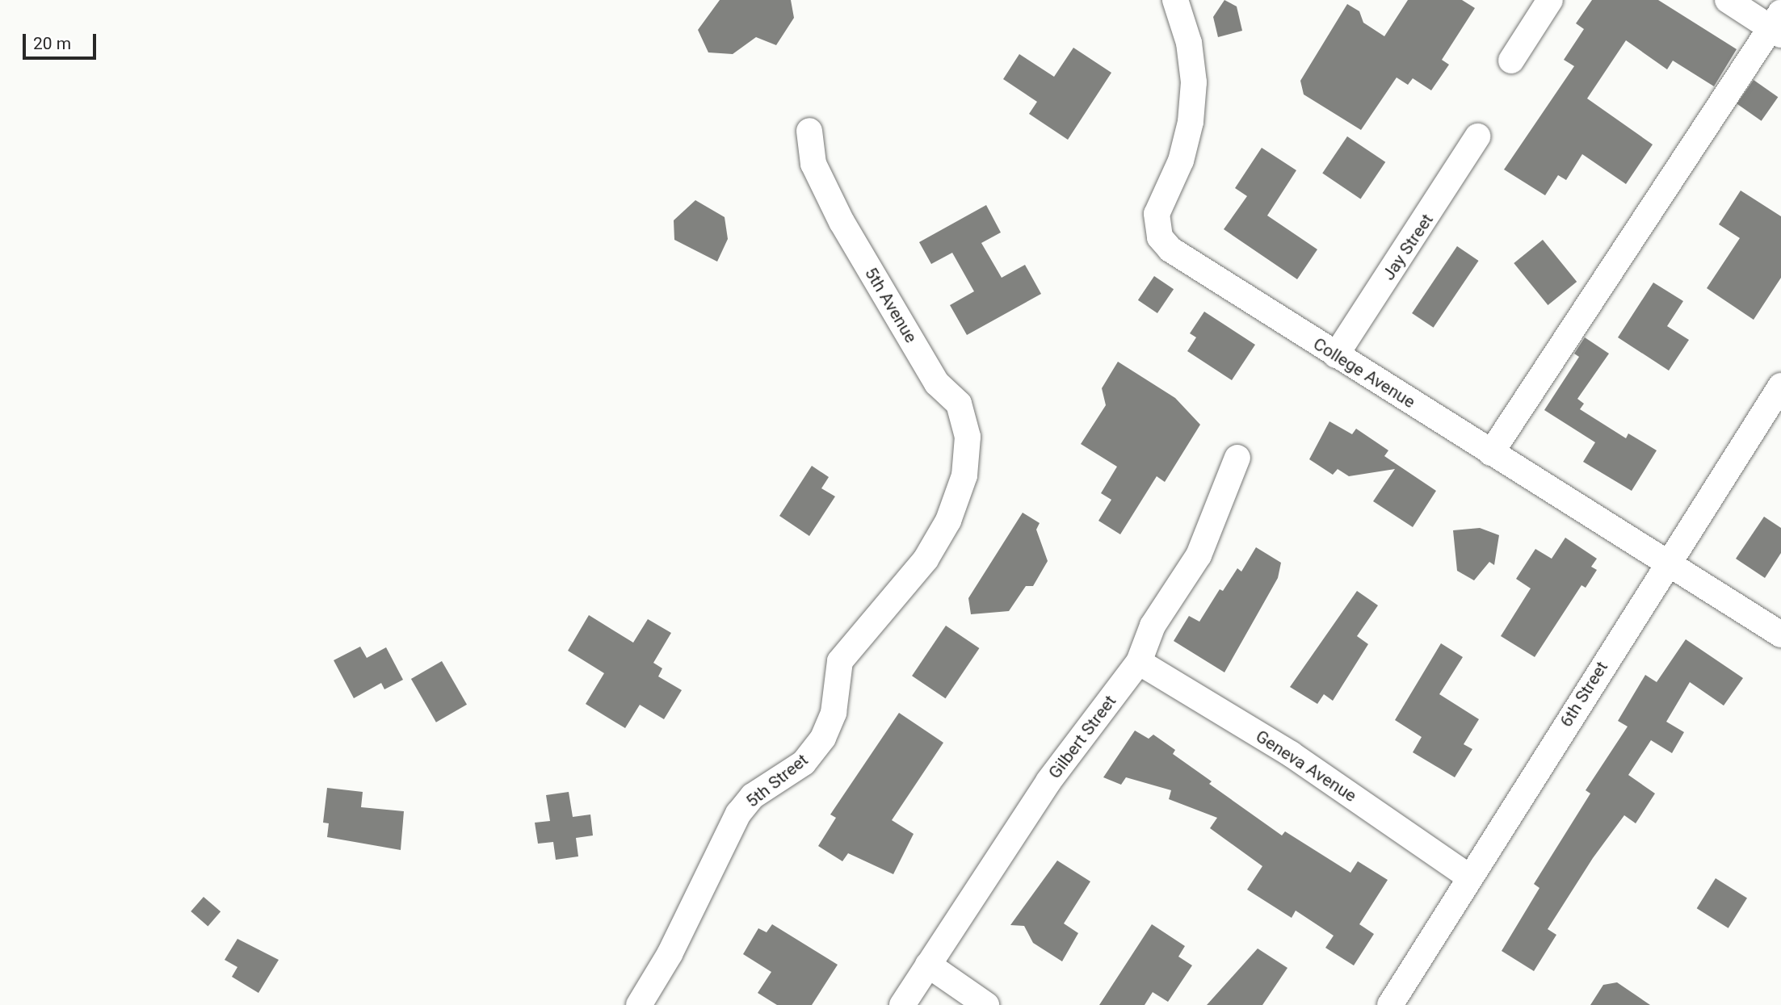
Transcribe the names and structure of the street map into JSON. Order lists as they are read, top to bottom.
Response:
{
  "streets": {
    "street": [
      "Jay Street",
      "5th Avenue",
      "College Avenue",
      "6th Street",
      "Gilbert Street",
      "Geneva Avenue",
      "5th Street"
    ]
  },
  "crossings": [
    ["Jay Street", "College Avenue"],
    ["5th Avenue", "5th Street"],
    ["College Avenue", "6th Street"],
    ["6th Street", "Geneva Avenue"],
    ["Gilbert Street", "Geneva Avenue"]
  ],
  "scale_bar": "20 m"
}
